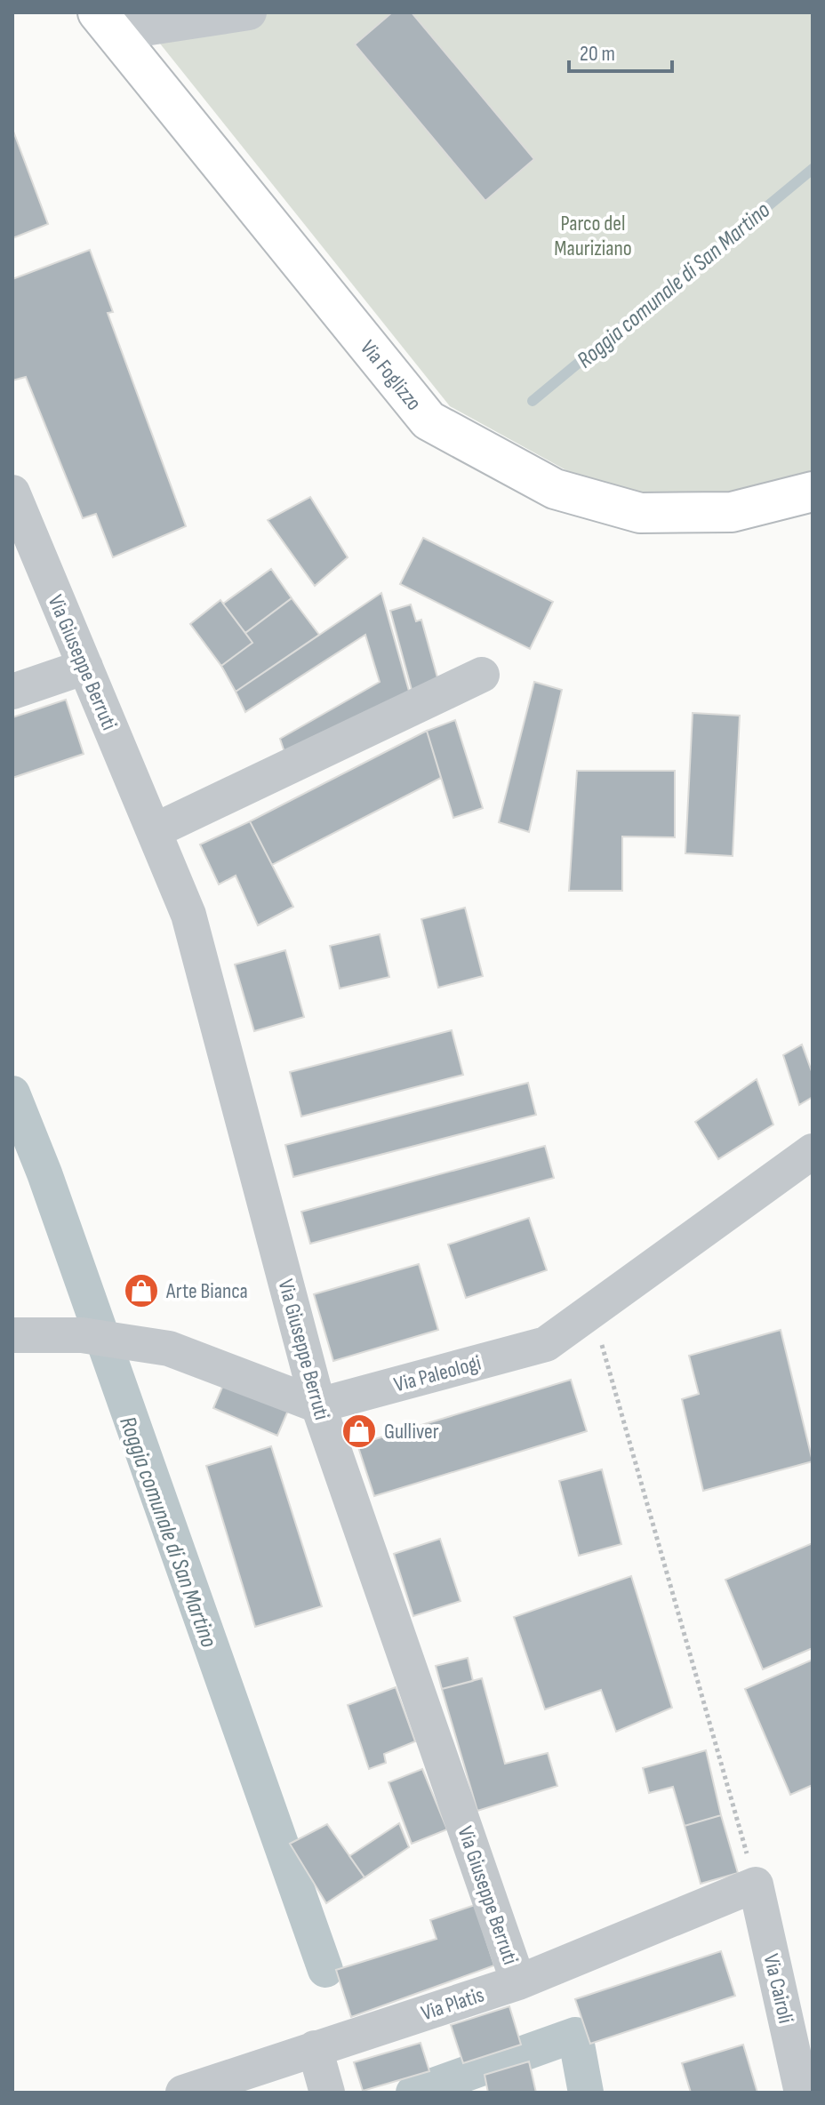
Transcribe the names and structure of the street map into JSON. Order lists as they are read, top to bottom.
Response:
{
  "streets": {
    "main road": ["Via Foglizzo"],
    "street": [
      "Via Giuseppe Berruti",
      "Via Paleologi",
      "Via Cairoli",
      "Via Platis"
    ]
  },
  "crossings": [
    ["Via Giuseppe Berruti", "Via Paleologi"],
    ["Via Giuseppe Berruti", "Via Platis"],
    ["Via Cairoli", "Via Platis"]
  ],
  "water": ["Roggia comunale di San Martino"],
  "parks": ["Parco del Mauriziano"],
  "places": {
    "shop": ["Arte Bianca", "Gulliver"]
  },
  "scale_bar": "20 m"
}
